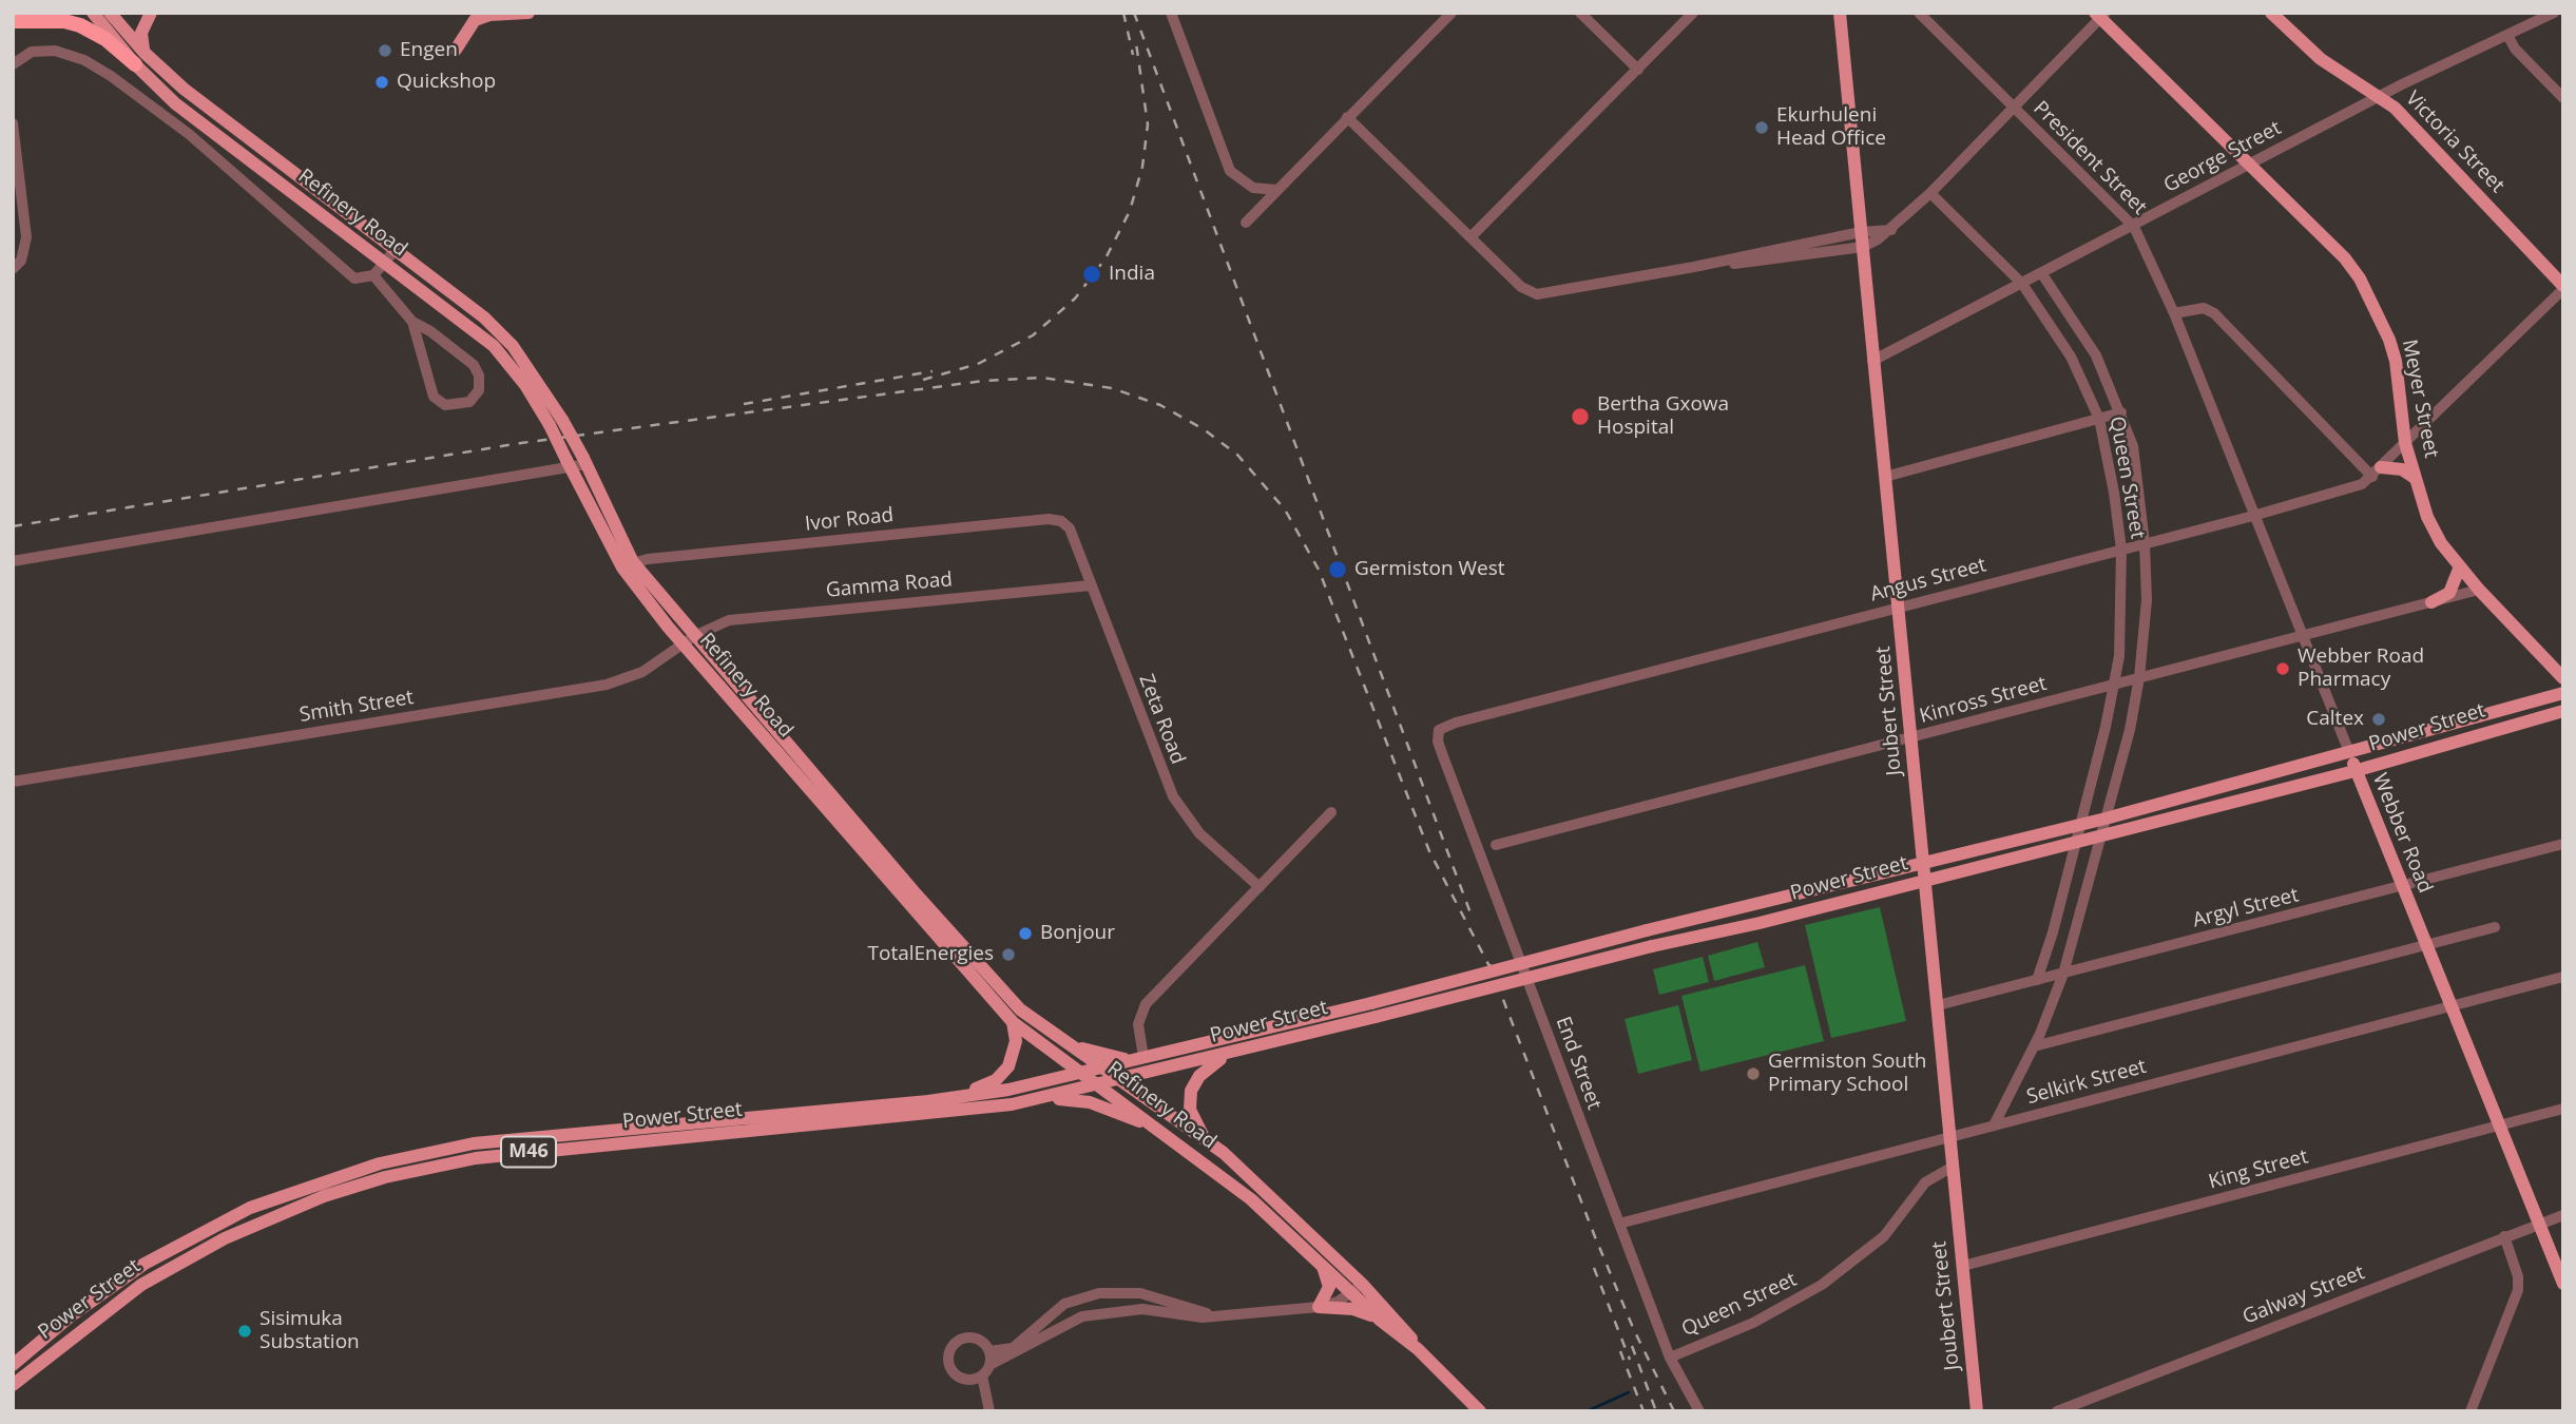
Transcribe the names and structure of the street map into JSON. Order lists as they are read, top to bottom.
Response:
{
  "streets": {
    "main road": [
      "Victoria Street",
      "Refinery Road",
      "Meyer Street",
      "Joubert Street",
      "Power Street",
      "Webber Road",
      "M46"
    ],
    "street": [
      "George Street",
      "President Street",
      "Queen Street",
      "Ivor Road",
      "Angus Street",
      "Gamma Road",
      "Kinross Street",
      "Smith Street",
      "Zeta Road",
      "Argyl Street",
      "End Street",
      "Selkirk Street",
      "King Street",
      "Galway Street"
    ]
  },
  "crossings": [
    ["Victoria Street", "George Street"],
    ["Victoria Street", "Angus Street"],
    ["George Street", "President Street"],
    ["George Street", "Meyer Street"],
    ["George Street", "Queen Street"],
    ["George Street", "Joubert Street"],
    ["President Street", "Webber Road"],
    ["Refinery Road", "Ivor Road"],
    ["Refinery Road", "Gamma Road"],
    ["Refinery Road", "Smith Street"],
    ["Refinery Road", "Power Street"],
    ["Meyer Street", "Angus Street"],
    ["Meyer Street", "Kinross Street"],
    ["Queen Street", "Angus Street"],
    ["Queen Street", "Kinross Street"],
    ["Queen Street", "Joubert Street"],
    ["Queen Street", "Power Street"],
    ["Queen Street", "End Street"],
    ["Ivor Road", "Zeta Road"],
    ["Angus Street", "Joubert Street"],
    ["Angus Street", "Webber Road"],
    ["Angus Street", "End Street"],
    ["Gamma Road", "Smith Street"],
    ["Gamma Road", "Zeta Road"],
    ["Kinross Street", "Joubert Street"],
    ["Kinross Street", "Webber Road"],
    ["Joubert Street", "Power Street"],
    ["Joubert Street", "Argyl Street"],
    ["Joubert Street", "Selkirk Street"],
    ["Joubert Street", "King Street"],
    ["Power Street", "Webber Road"],
    ["Webber Road", "Argyl Street"],
    ["Webber Road", "Selkirk Street"],
    ["Webber Road", "King Street"],
    ["Webber Road", "Galway Street"],
    ["End Street", "Selkirk Street"]
  ],
  "places": [
    "Engen",
    "Quickshop",
    "Ekurhuleni Head Office",
    "India",
    "Bertha Gxowa Hospital",
    "Germiston West",
    "Webber Road Pharmacy",
    "Caltex",
    "Bonjour",
    "TotalEnergies",
    "Germiston South Primary School",
    "Sisimuka Substation"
  ]
}
